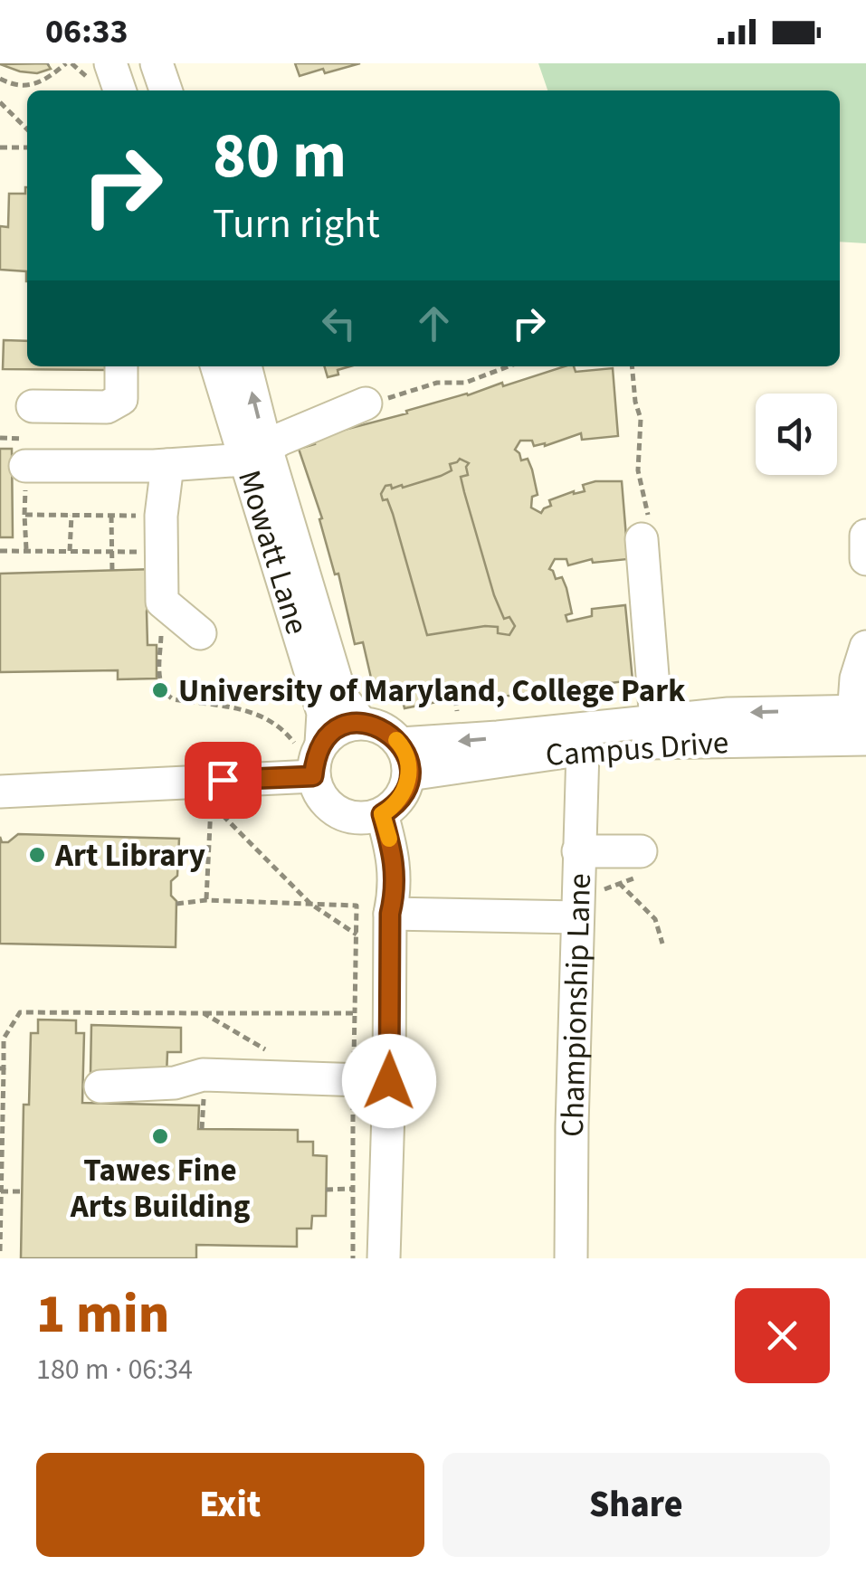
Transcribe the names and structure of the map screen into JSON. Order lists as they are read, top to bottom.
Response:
{
  "streets": {
    "street": ["Mowatt Lane", "Campus Drive", "Championship Lane"]
  },
  "crossings": [
    ["Mowatt Lane", "Campus Drive"],
    ["Campus Drive", "Championship Lane"]
  ],
  "places": ["University of Maryland, College Park", "Art Library", "Tawes Fine Arts Building"],
  "page": {
    "status": "06:33",
    "turn": ["80 m", "Turn right"],
    "heading": ["1 min", "180 m · 06:34"],
    "buttons": ["Exit", "Share"]
  }
}
